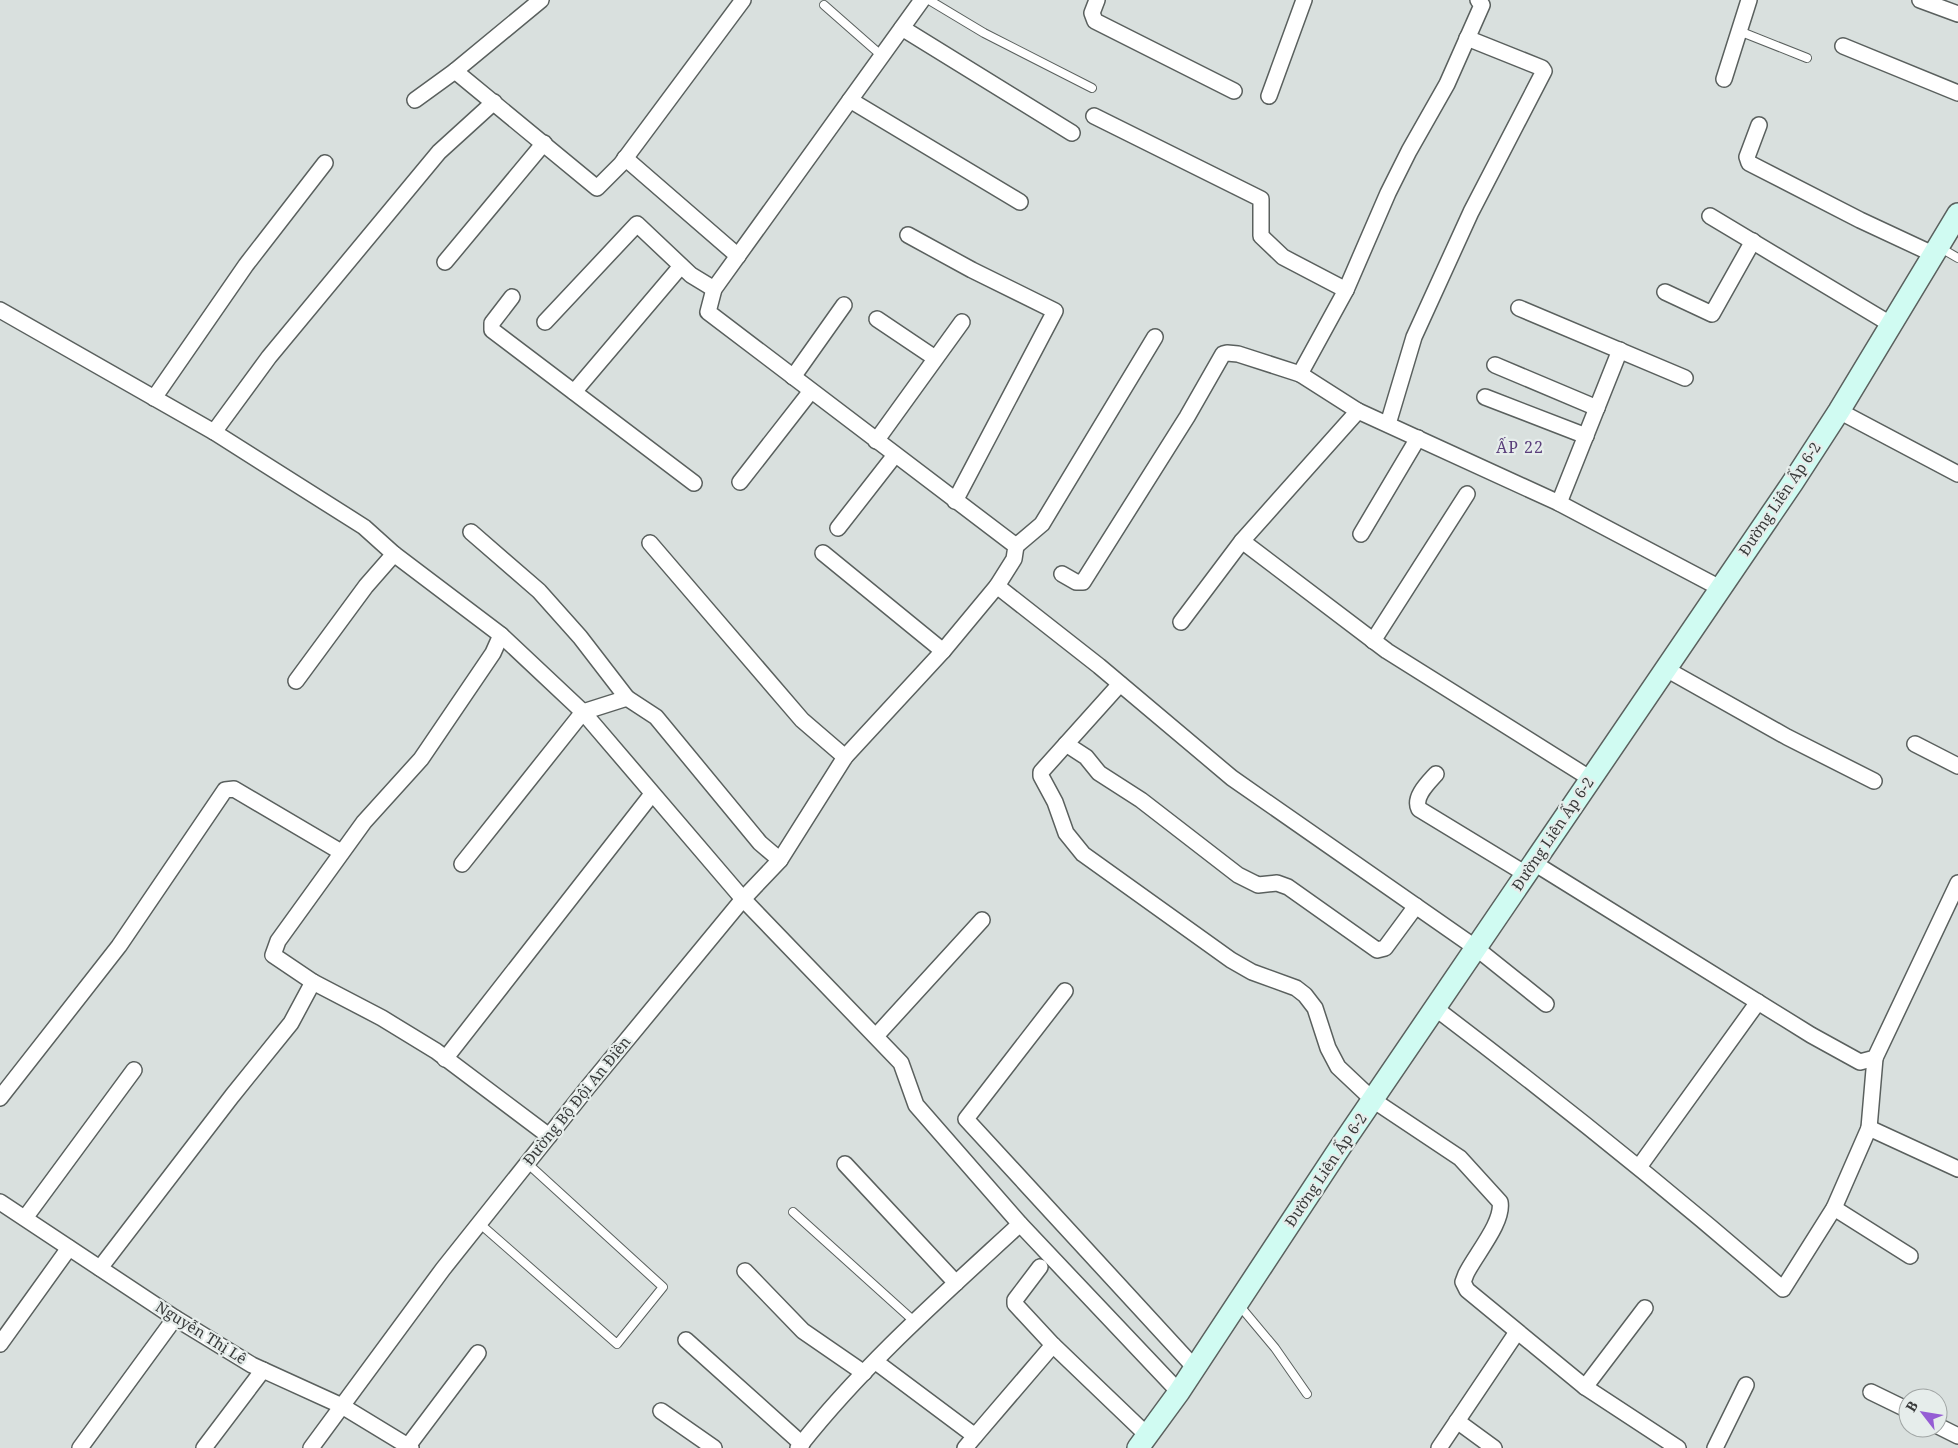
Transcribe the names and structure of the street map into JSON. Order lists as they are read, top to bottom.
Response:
{
  "streets": {
    "street": ["Đường Liên Ấp 6-2", "Đường Bộ Đội An Điền", "Nguyễn Thị Lê"]
  },
  "crossings": [
    ["Đường Bộ Đội An Điền", "Nguyễn Thị Lê"]
  ],
  "districts": ["ẤP 22"],
  "north": "top left"
}
